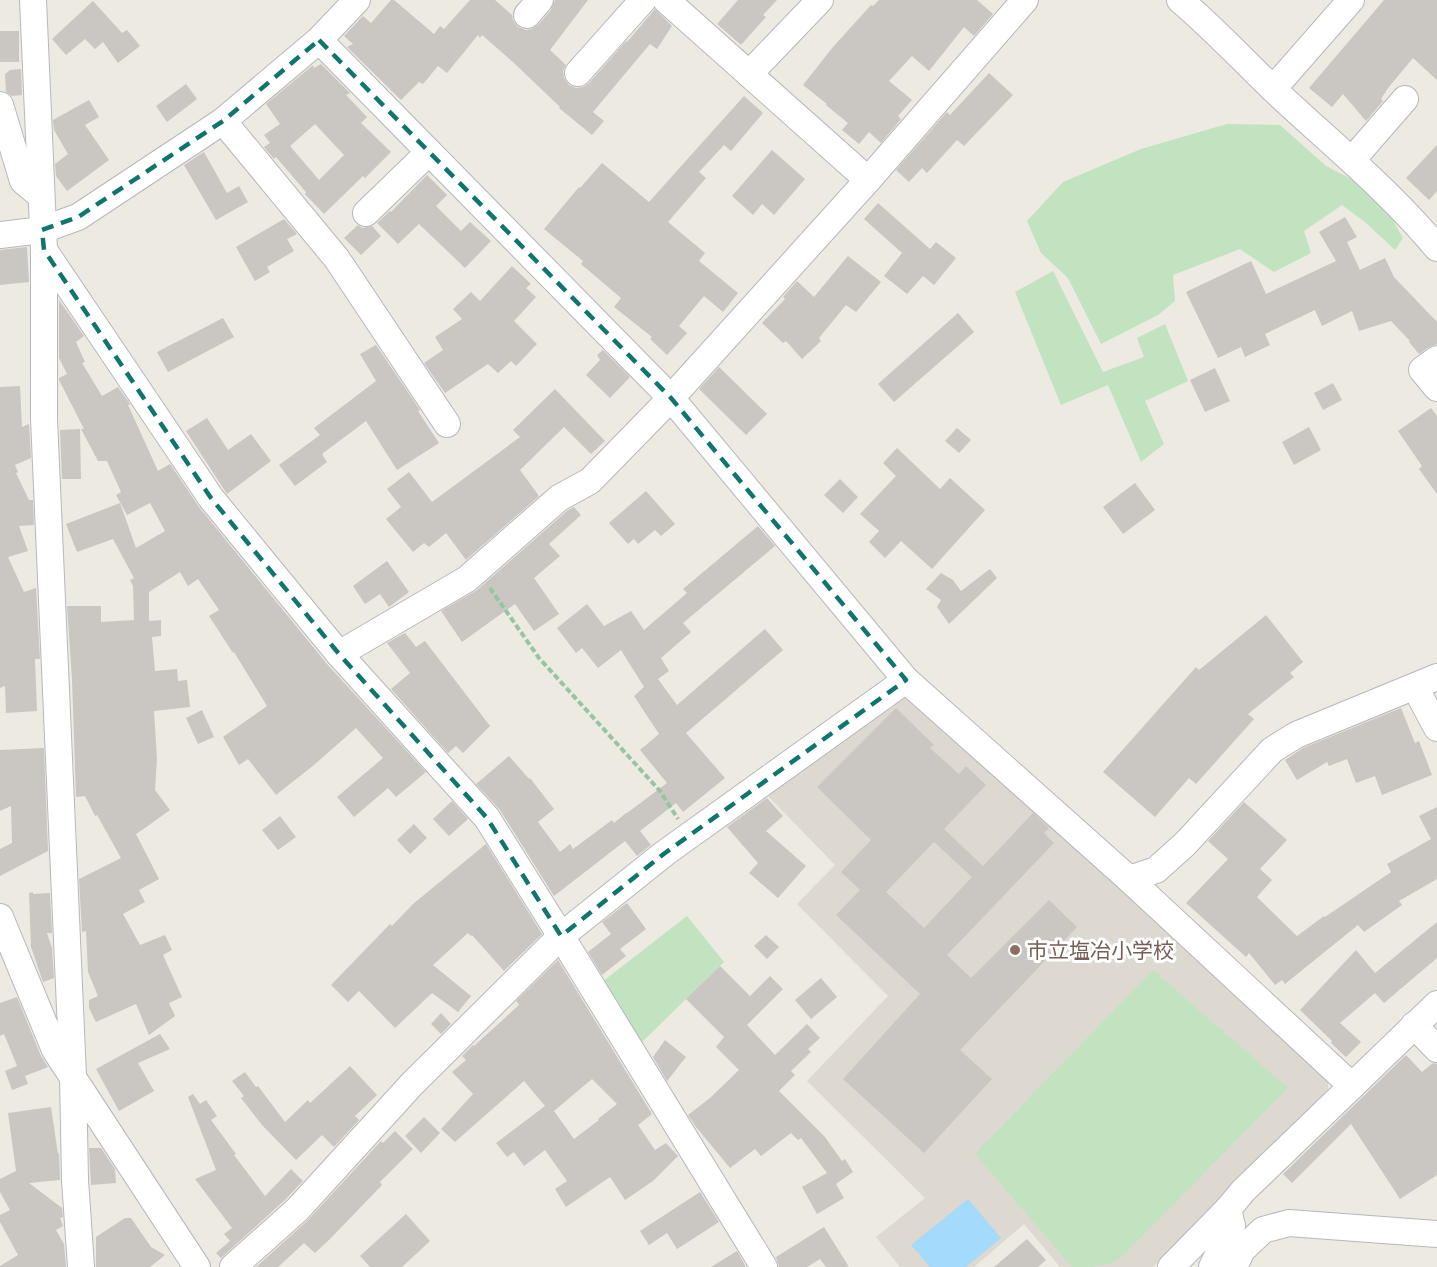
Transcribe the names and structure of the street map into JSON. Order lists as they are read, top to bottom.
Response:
{
  "places": ["市立塩冶小学校"]
}
